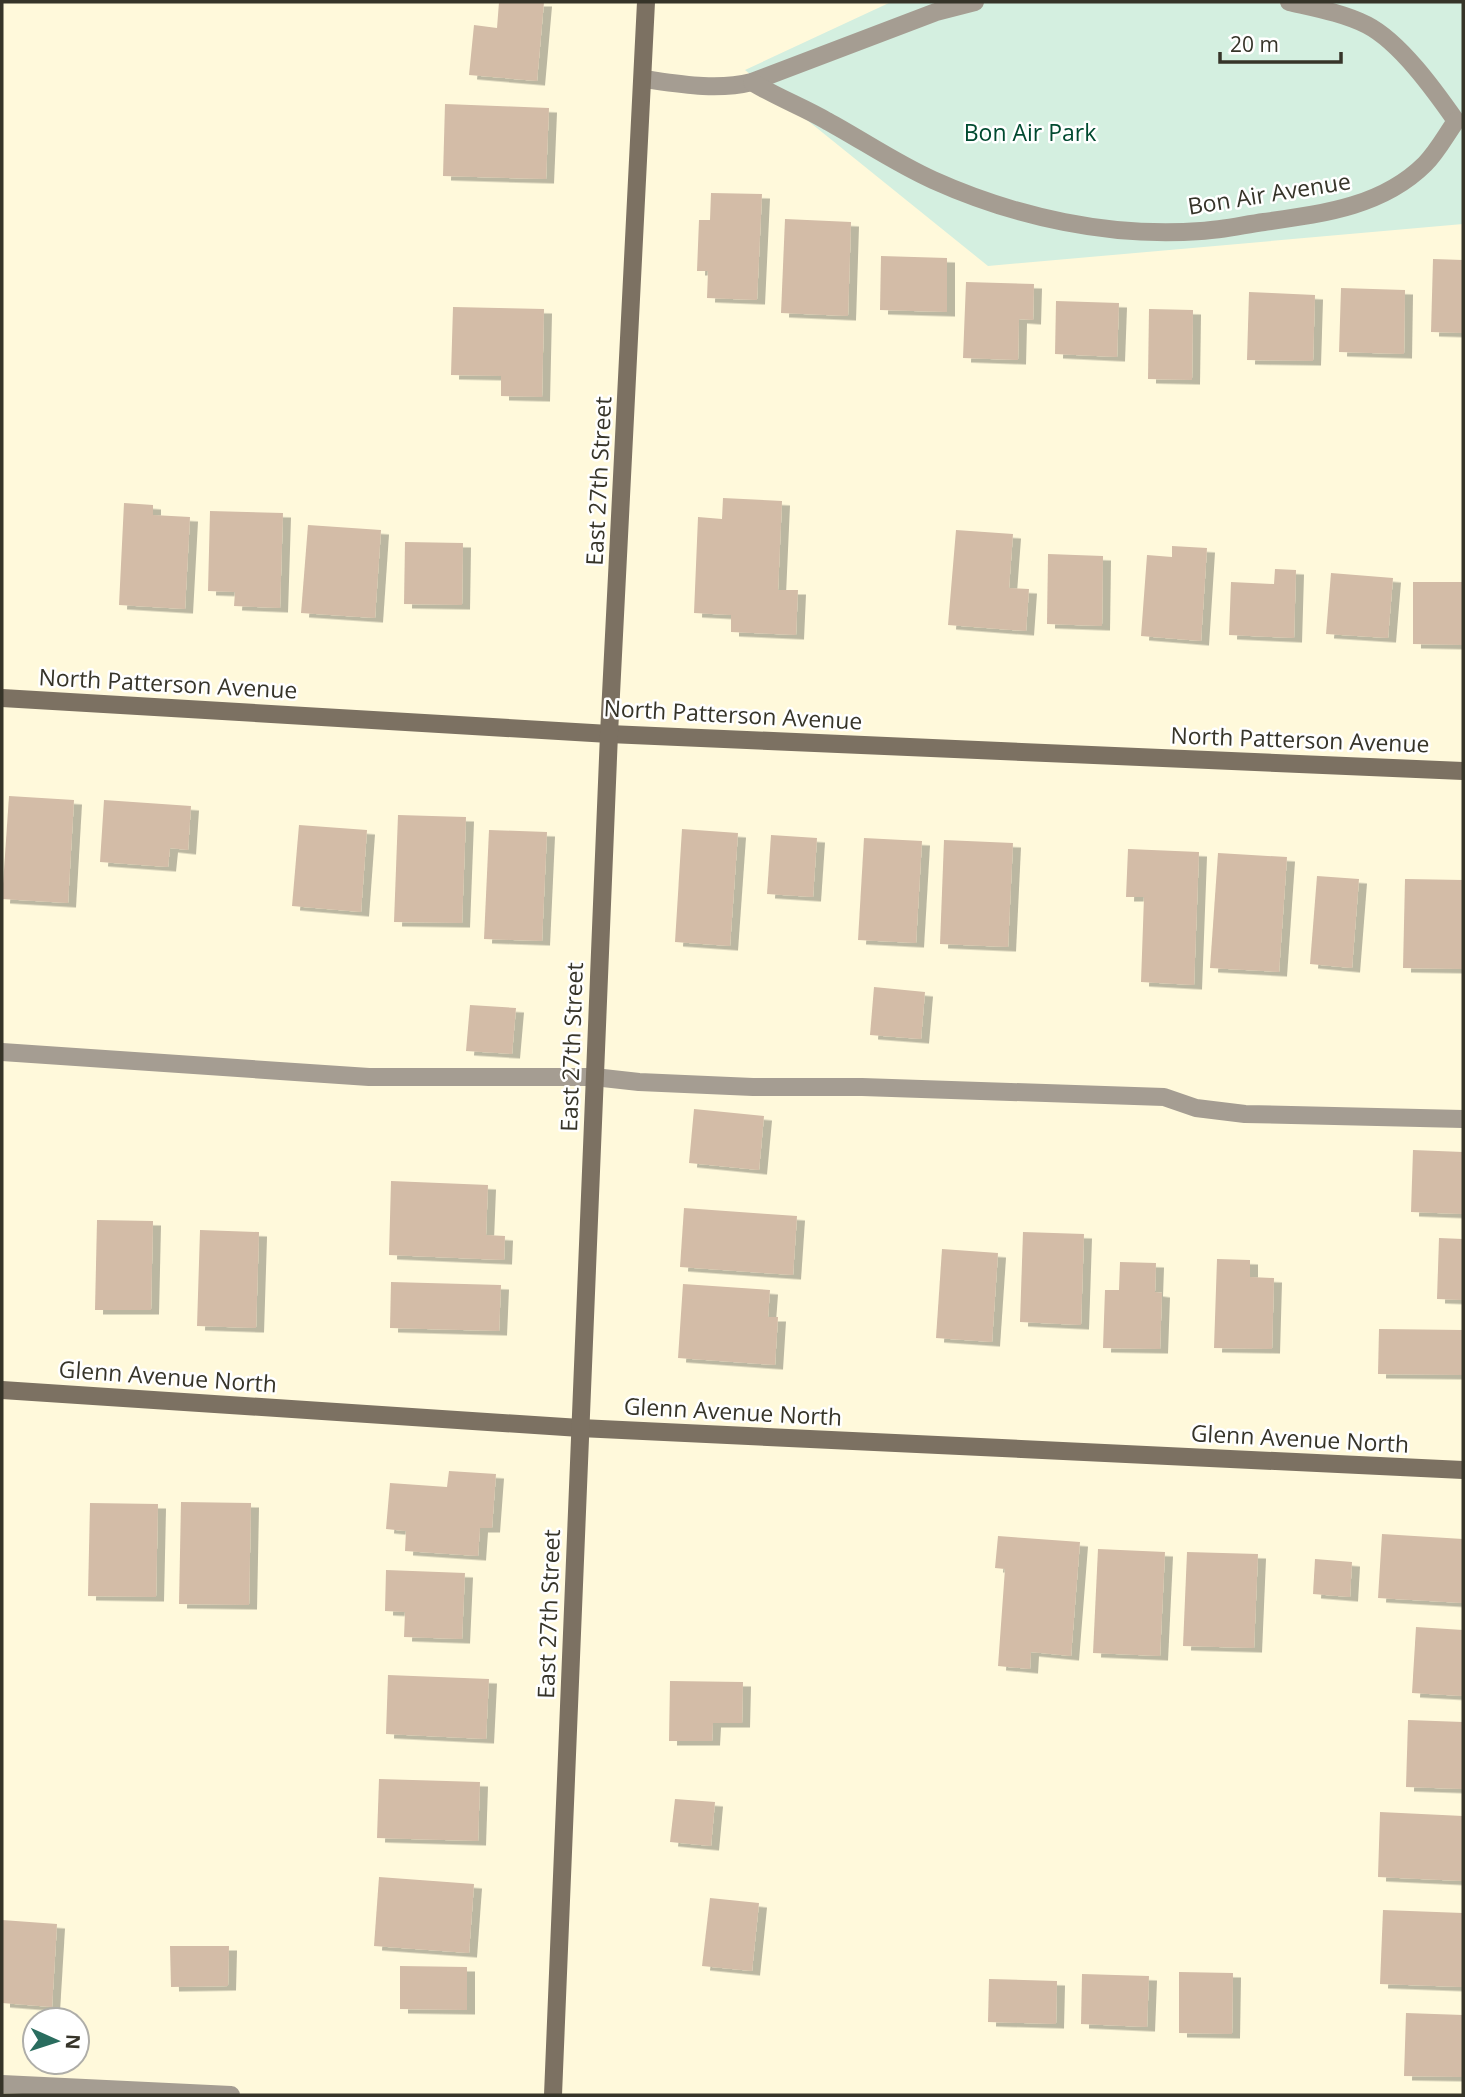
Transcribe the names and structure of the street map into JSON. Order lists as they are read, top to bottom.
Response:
{
  "streets": {
    "street": [
      "Bon Air Avenue",
      "East 27th Street",
      "North Patterson Avenue",
      "Glenn Avenue North"
    ]
  },
  "crossings": [
    ["East 27th Street", "North Patterson Avenue"],
    ["East 27th Street", "Glenn Avenue North"]
  ],
  "parks": ["Bon Air Park"],
  "scale_bar": "20 m",
  "north": "right"
}
